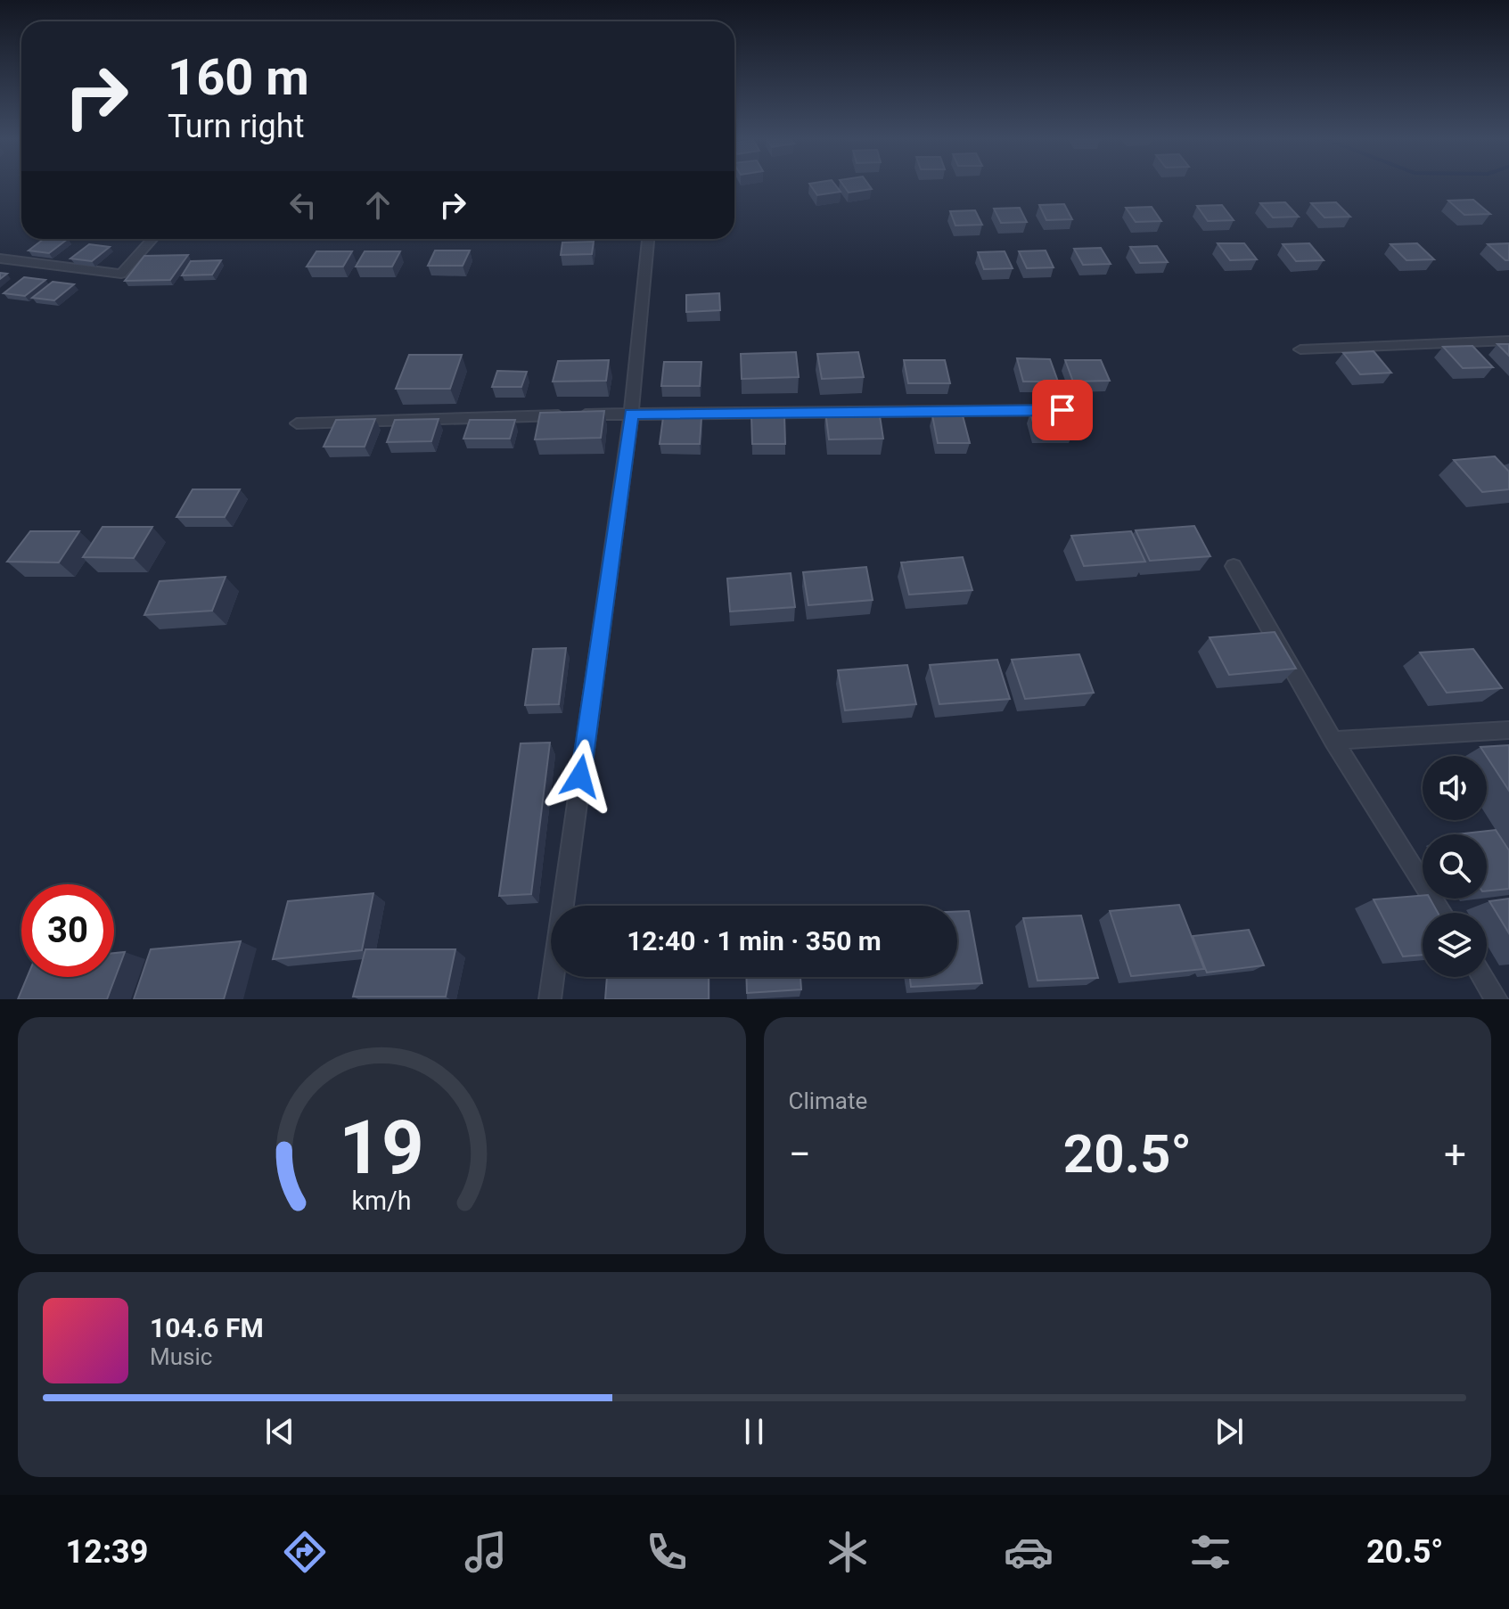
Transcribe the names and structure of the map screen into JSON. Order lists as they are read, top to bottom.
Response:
{
  "page": {
    "turn": ["160 m", "Turn right"],
    "limit": "30",
    "trip": "12:40 · 1 min · 350 m",
    "tile": "Climate",
    "heat": ["−", "20.5°", "+"],
    "song": ["104.6 FM", "Music"],
    "tabs": ["12:39", "20.5°"],
    "gauge": ["19", "km/h"]
  }
}
